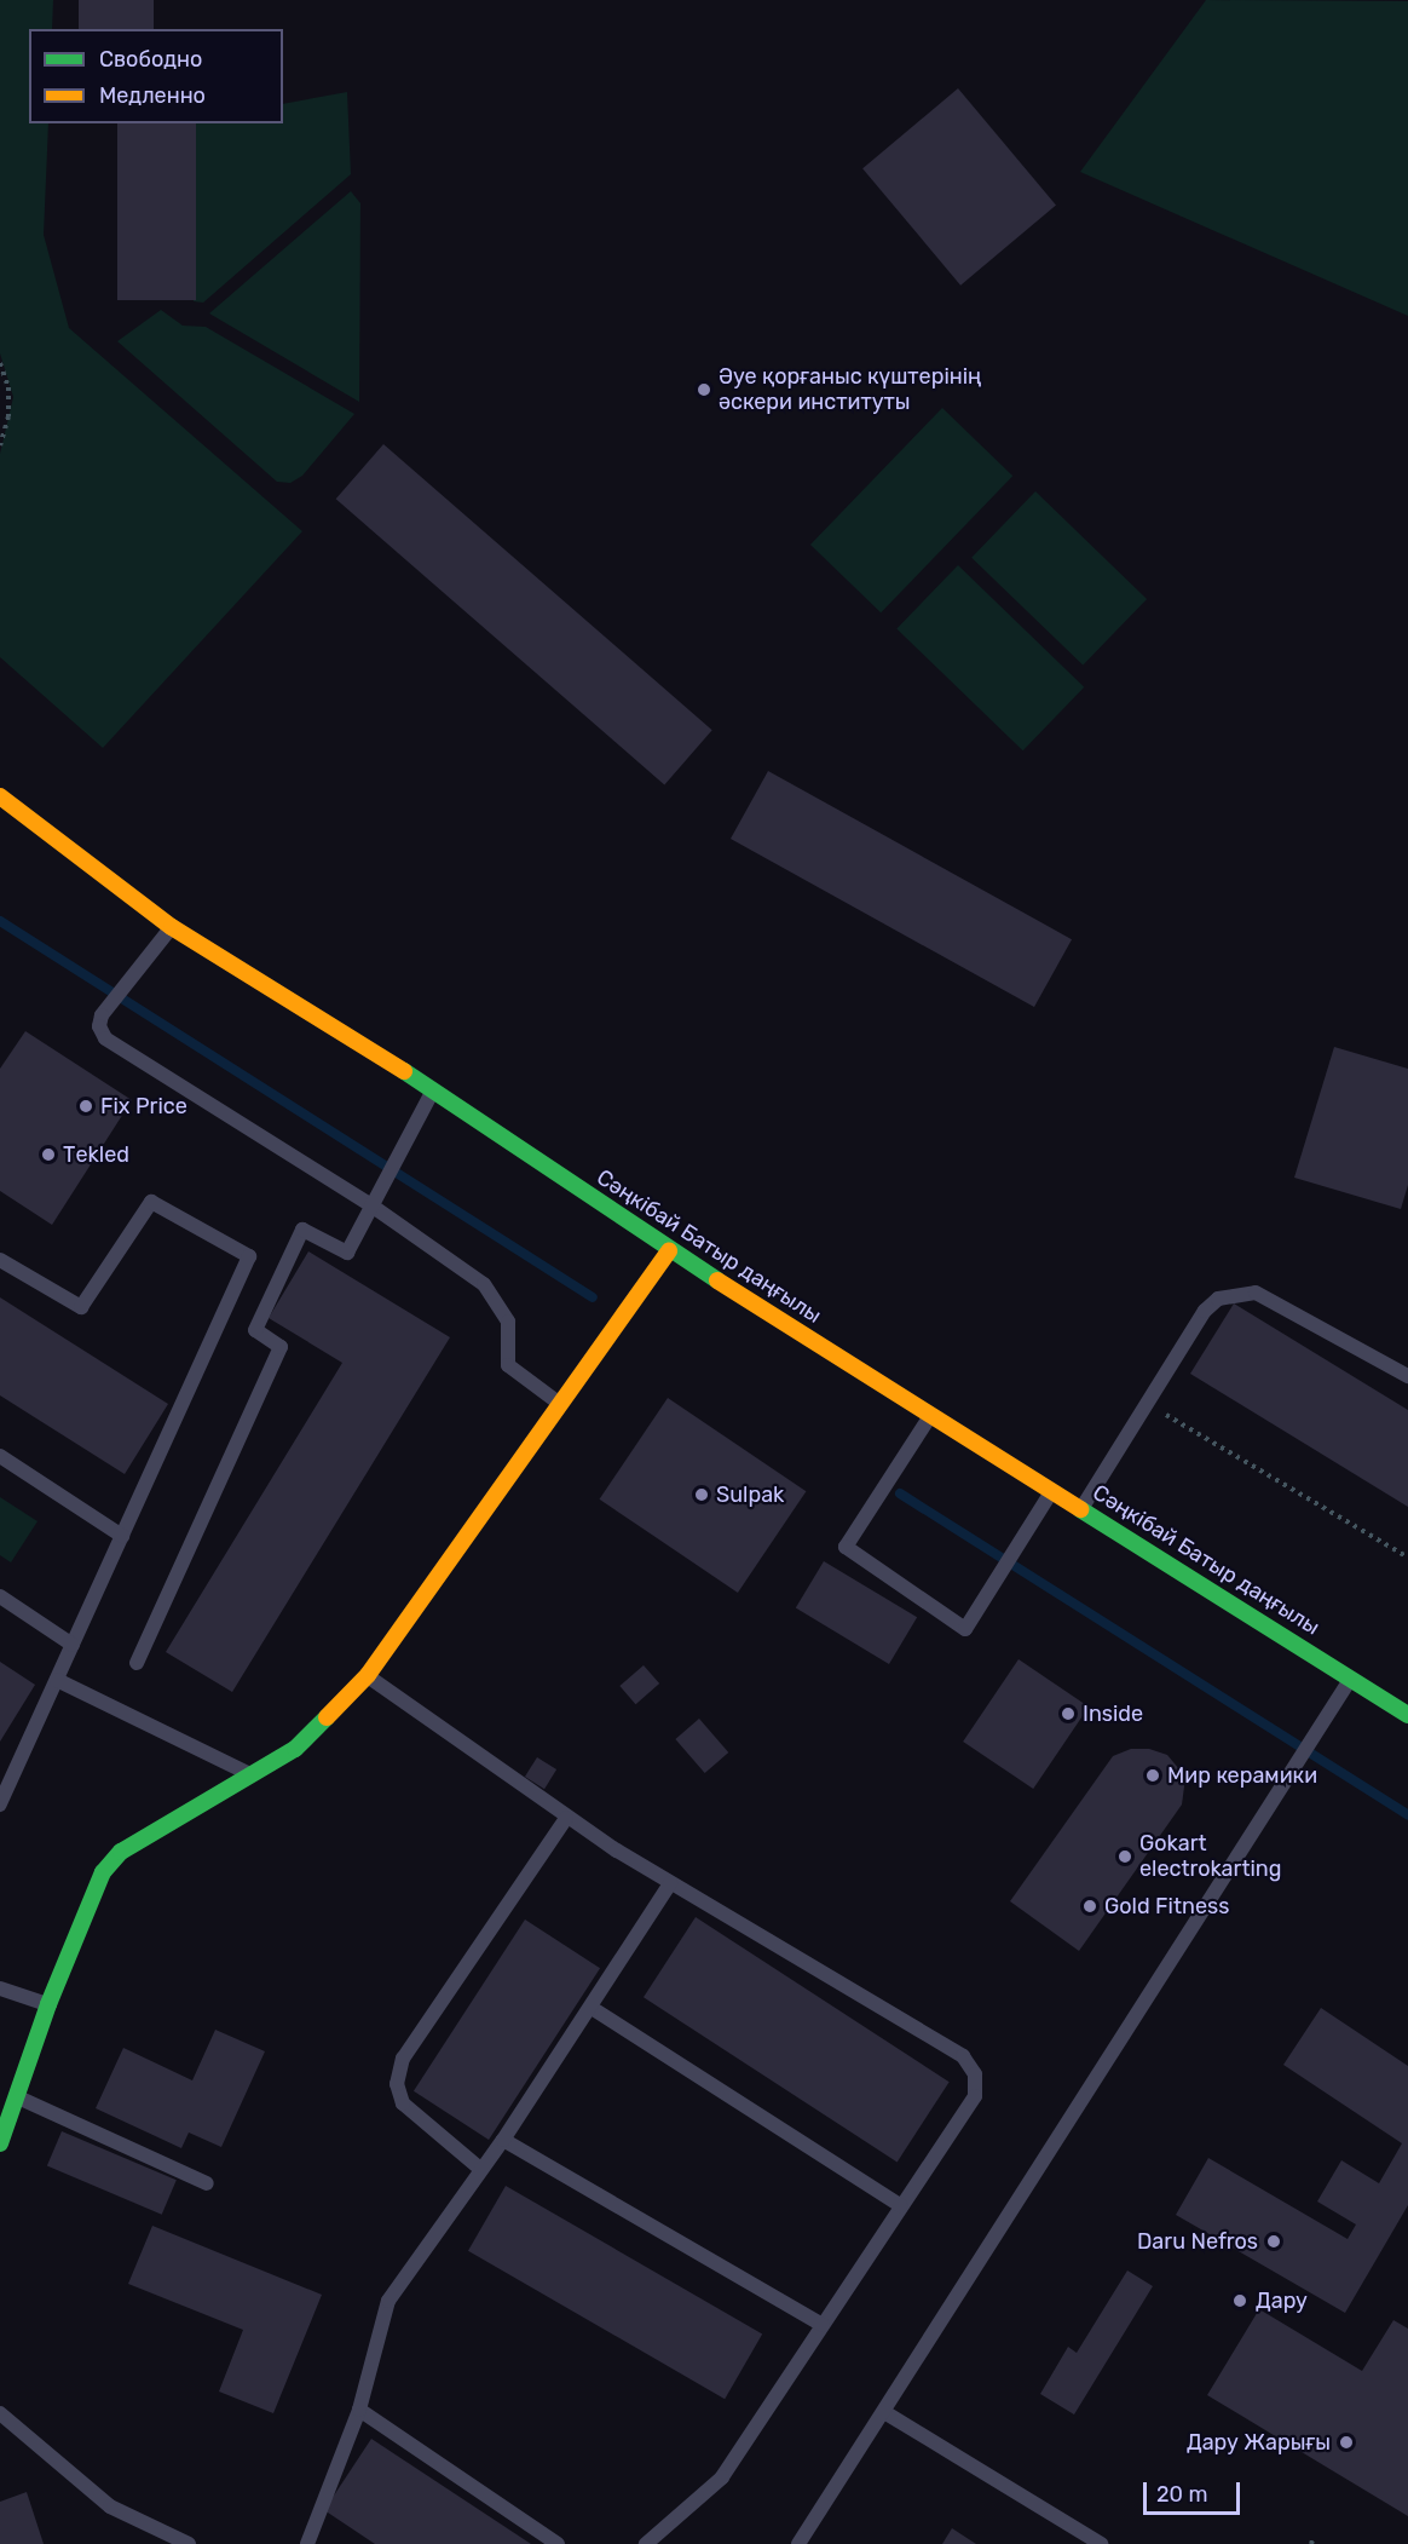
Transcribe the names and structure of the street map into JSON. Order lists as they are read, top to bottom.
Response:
{
  "streets": {
    "main road": ["Сәңкібай Батыр даңғылы"]
  },
  "places": [
    "Әуе қорғаныс күштерінің әскери институты",
    "Fix Price",
    "Тekled",
    "Sulpak",
    "Inside",
    "Мир керамики",
    "Gokart electrokarting",
    "Gold Fitness",
    "Daru Nefros",
    "Дару",
    "Дару Жарығы"
  ],
  "legend": ["Свободно", "Медленно"],
  "scale_bar": "20 m"
}
